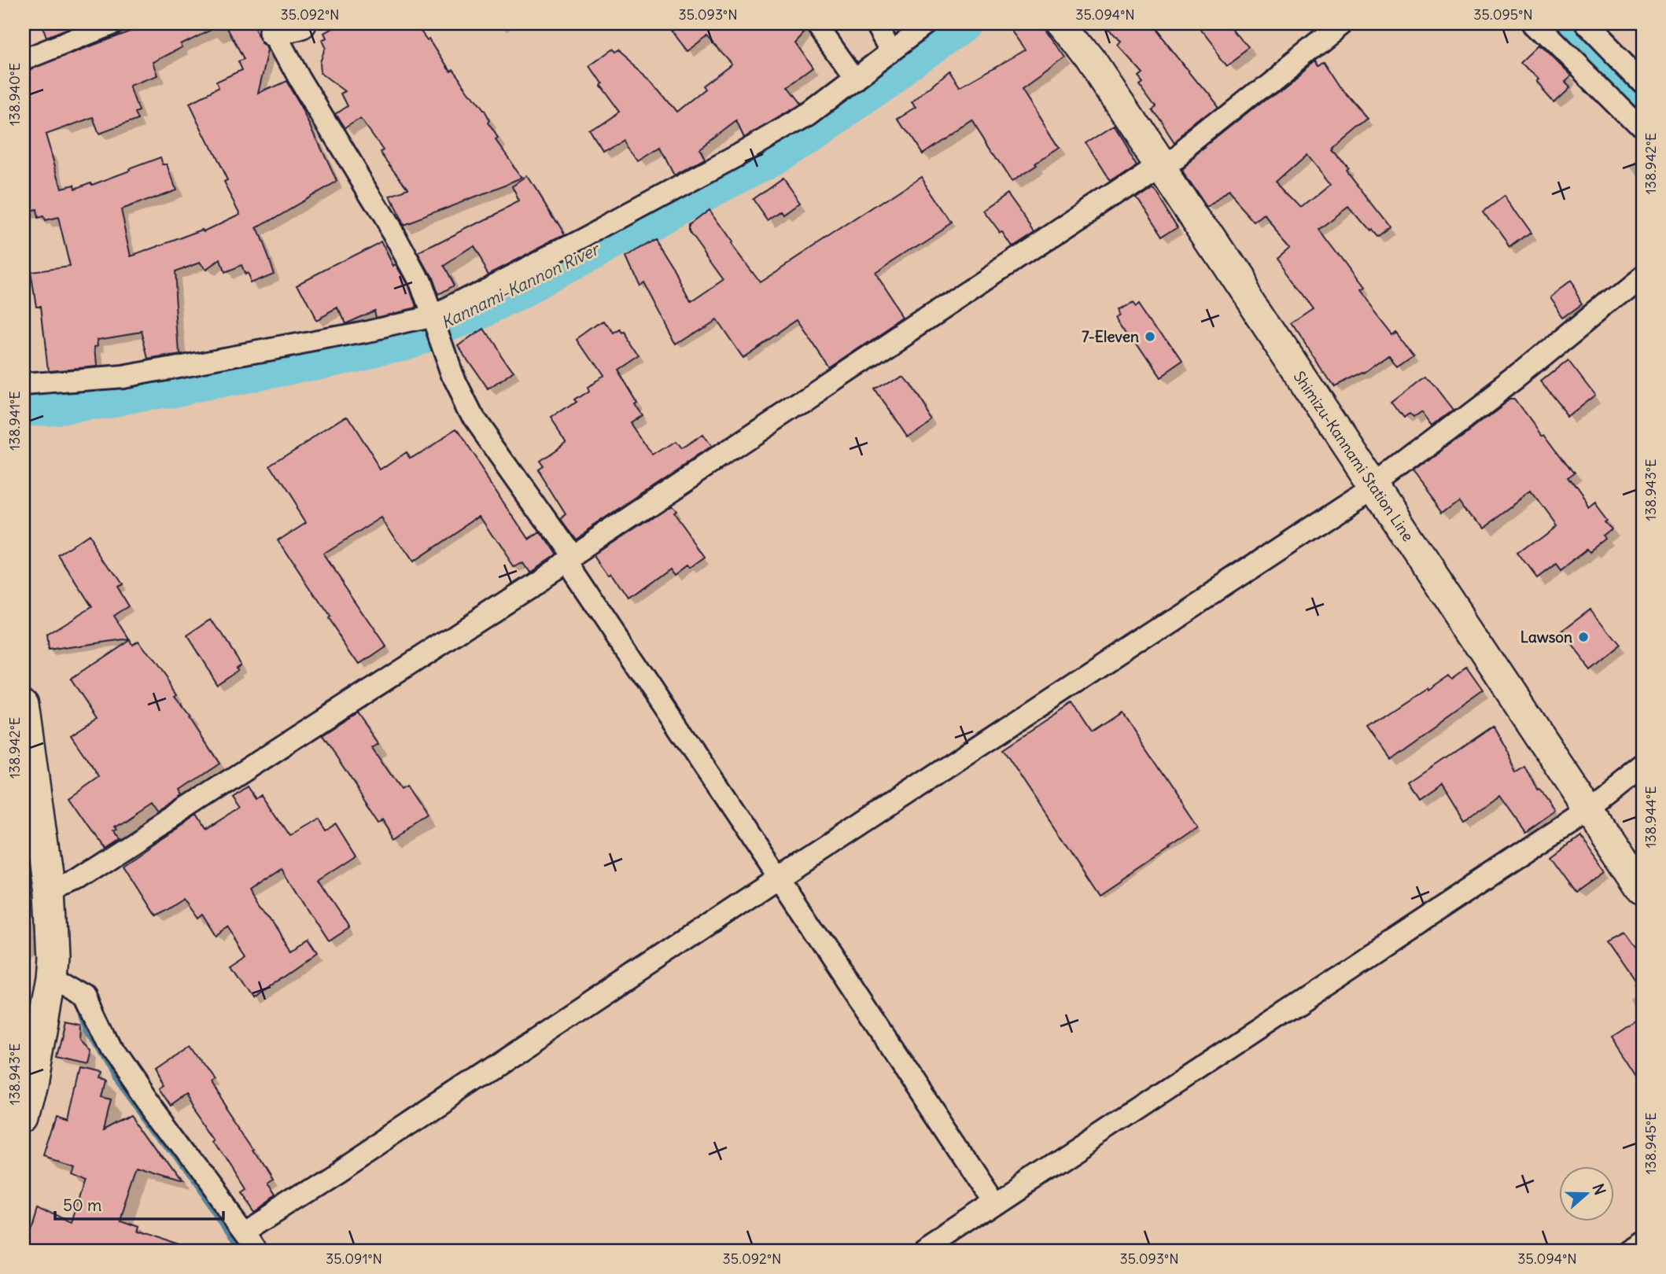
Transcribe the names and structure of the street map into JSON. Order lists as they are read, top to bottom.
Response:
{
  "streets": {
    "main road": ["Shimizu-Kannami Station Line"]
  },
  "water": ["Kannami-Kannon River"],
  "places": ["7-Eleven", "Lawson"],
  "scale_bar": "50 m",
  "north": "right",
  "coordinates": [
    "35.092°N",
    "35.093°N",
    "35.094°N",
    "35.095°N",
    "138.940°E",
    "138.942°E",
    "138.941°E",
    "138.943°E",
    "138.944°E",
    "138.945°E",
    "35.091°N"
  ]
}
